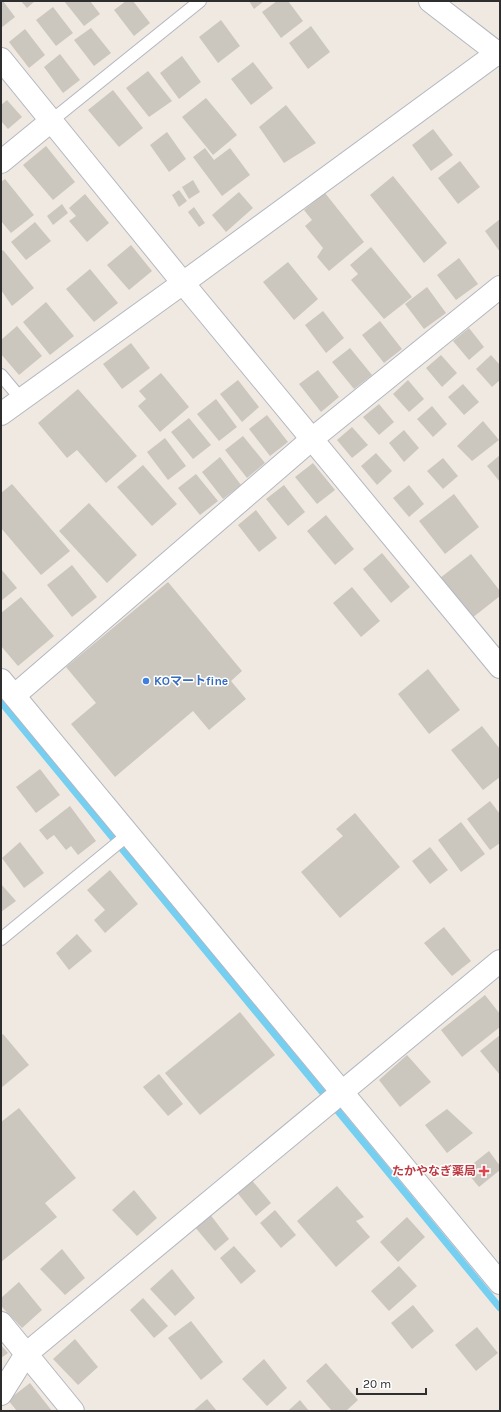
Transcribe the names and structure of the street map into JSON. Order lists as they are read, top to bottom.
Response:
{
  "places": {
    "other": ["KOマートfine"],
    "health": ["たかやなぎ薬局"]
  },
  "scale_bar": "20 m"
}
